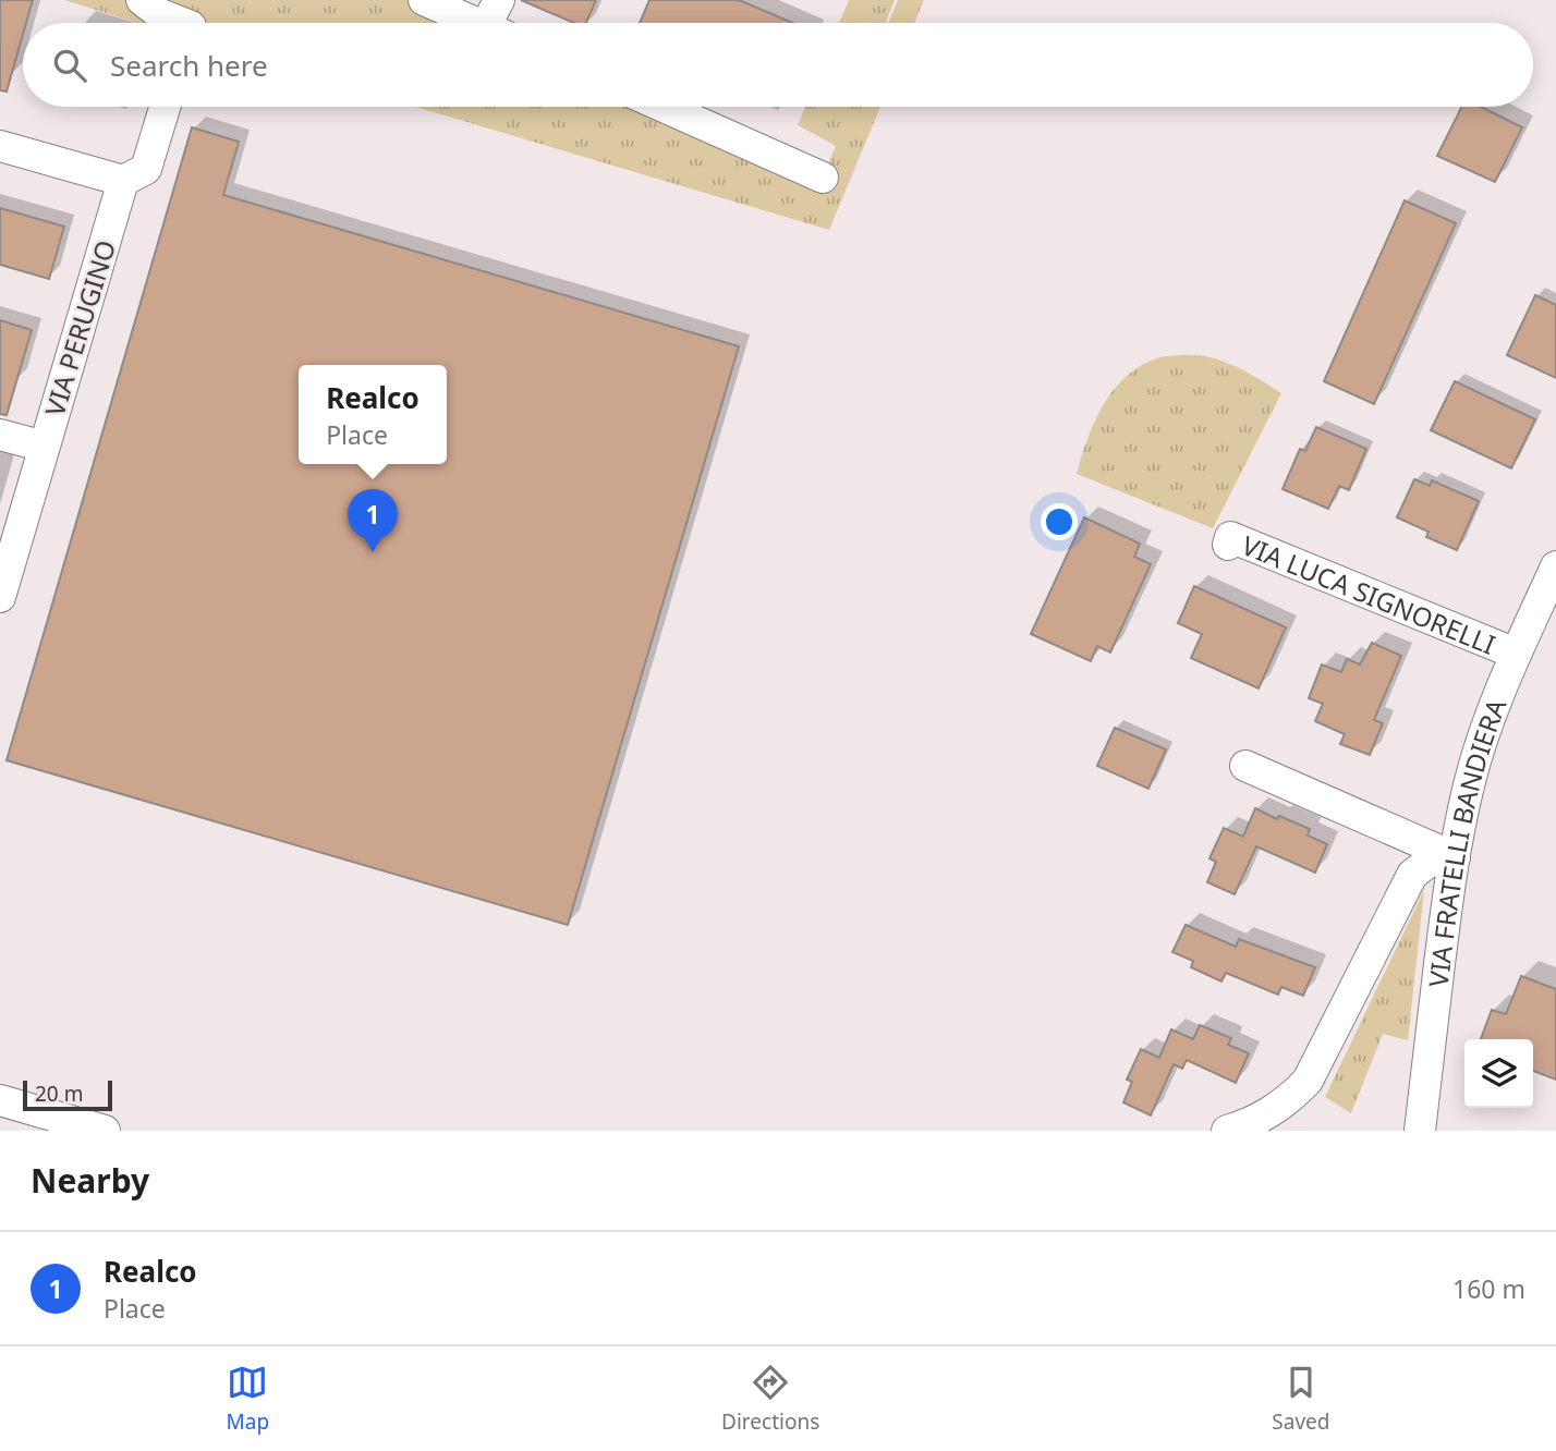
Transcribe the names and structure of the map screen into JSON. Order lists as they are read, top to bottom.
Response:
{
  "streets": {
    "street": ["VIA PERUGINO", "VIA LUCA SIGNORELLI", "VIA FRATELLI BANDIERA"]
  },
  "crossings": [
    ["VIA LUCA SIGNORELLI", "VIA FRATELLI BANDIERA"]
  ],
  "scale_bar": "20 m",
  "page": {
    "search": "Search here",
    "popup": ["Realco", "Place"],
    "pins": "1",
    "scale": "20 m",
    "heading": "Nearby",
    "list": [
      {
        "mark": "1",
        "name": "Realco",
        "note": "Place",
        "value": "160 m"
      }
    ],
    "nav": ["Map", "Directions", "Saved"]
  }
}
